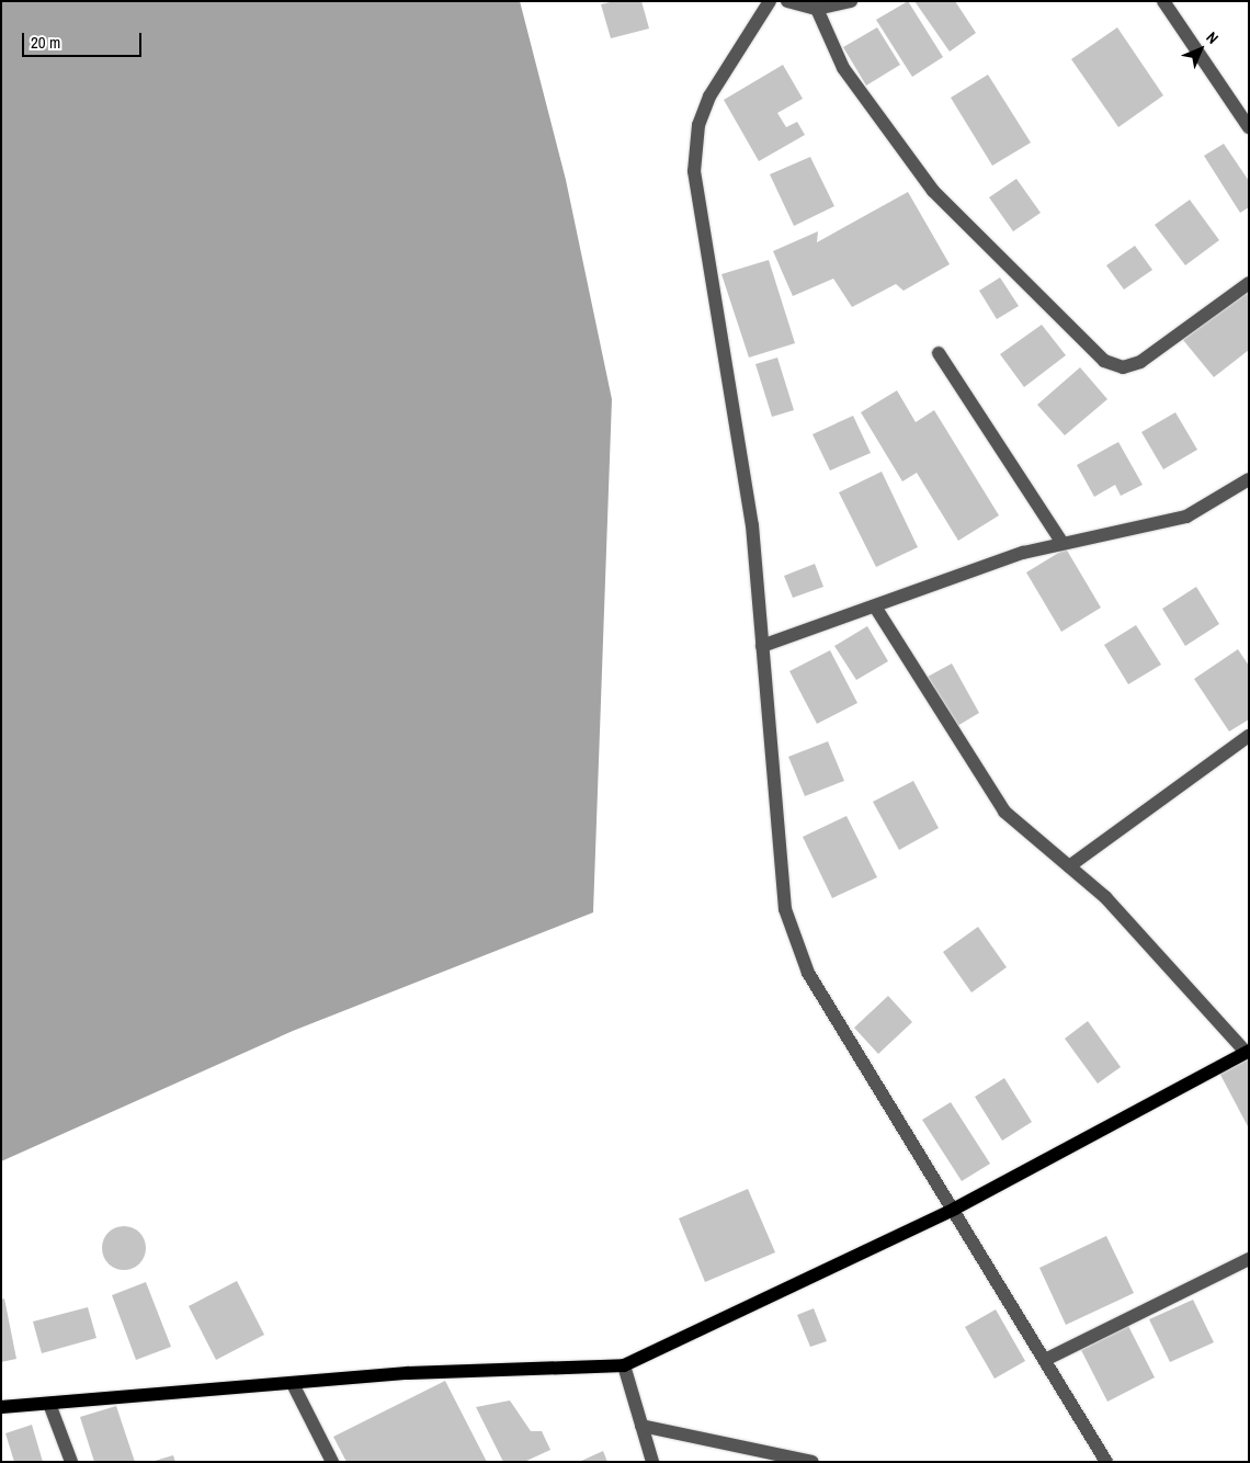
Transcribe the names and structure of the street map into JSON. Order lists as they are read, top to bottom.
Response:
{
  "scale_bar": "20 m",
  "north": "top right"
}
